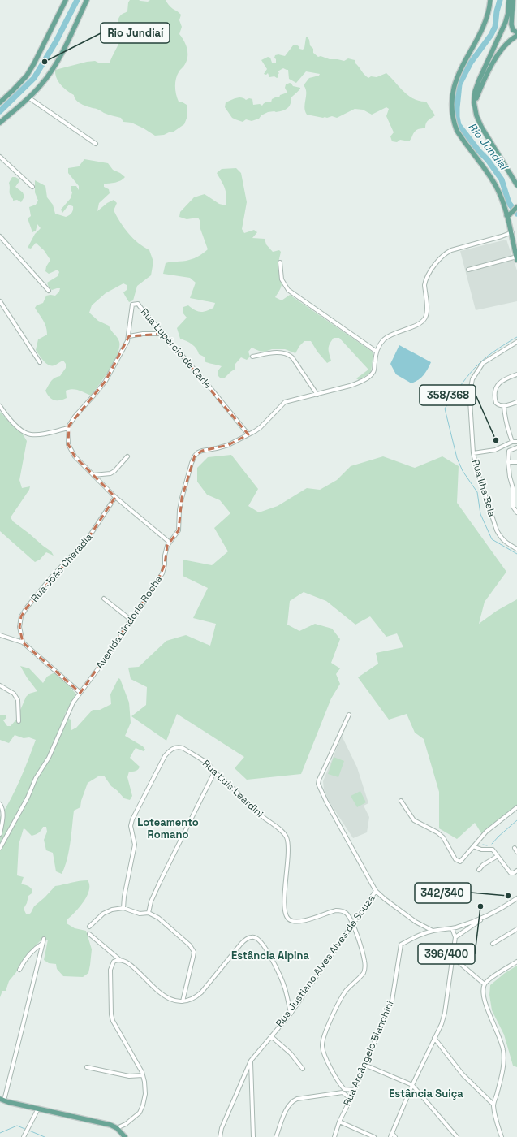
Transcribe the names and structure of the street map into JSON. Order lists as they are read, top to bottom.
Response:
{
  "streets": {
    "street": [
      "Rua Lupércio de Carle",
      "Rua Ilha Bela",
      "Rua João Cheradia",
      "Avenida Lindório Rocha",
      "Rua Luís Leardini",
      "Rua Justiano Alves Alves de Souza",
      "Rua Arcângelo Bianchini"
    ]
  },
  "crossings": [
    ["Rua Lupércio de Carle", "Avenida Lindório Rocha"],
    ["Rua Luís Leardini", "Rua Justiano Alves Alves de Souza"]
  ],
  "districts": ["Loteamento Romano", "Estância Alpina", "Estância Suiça"],
  "water": ["Rio Jundiaí"],
  "places": [
    "Rio Jundiaí",
    "358/368",
    "342/340",
    "396/400"
  ]
}
